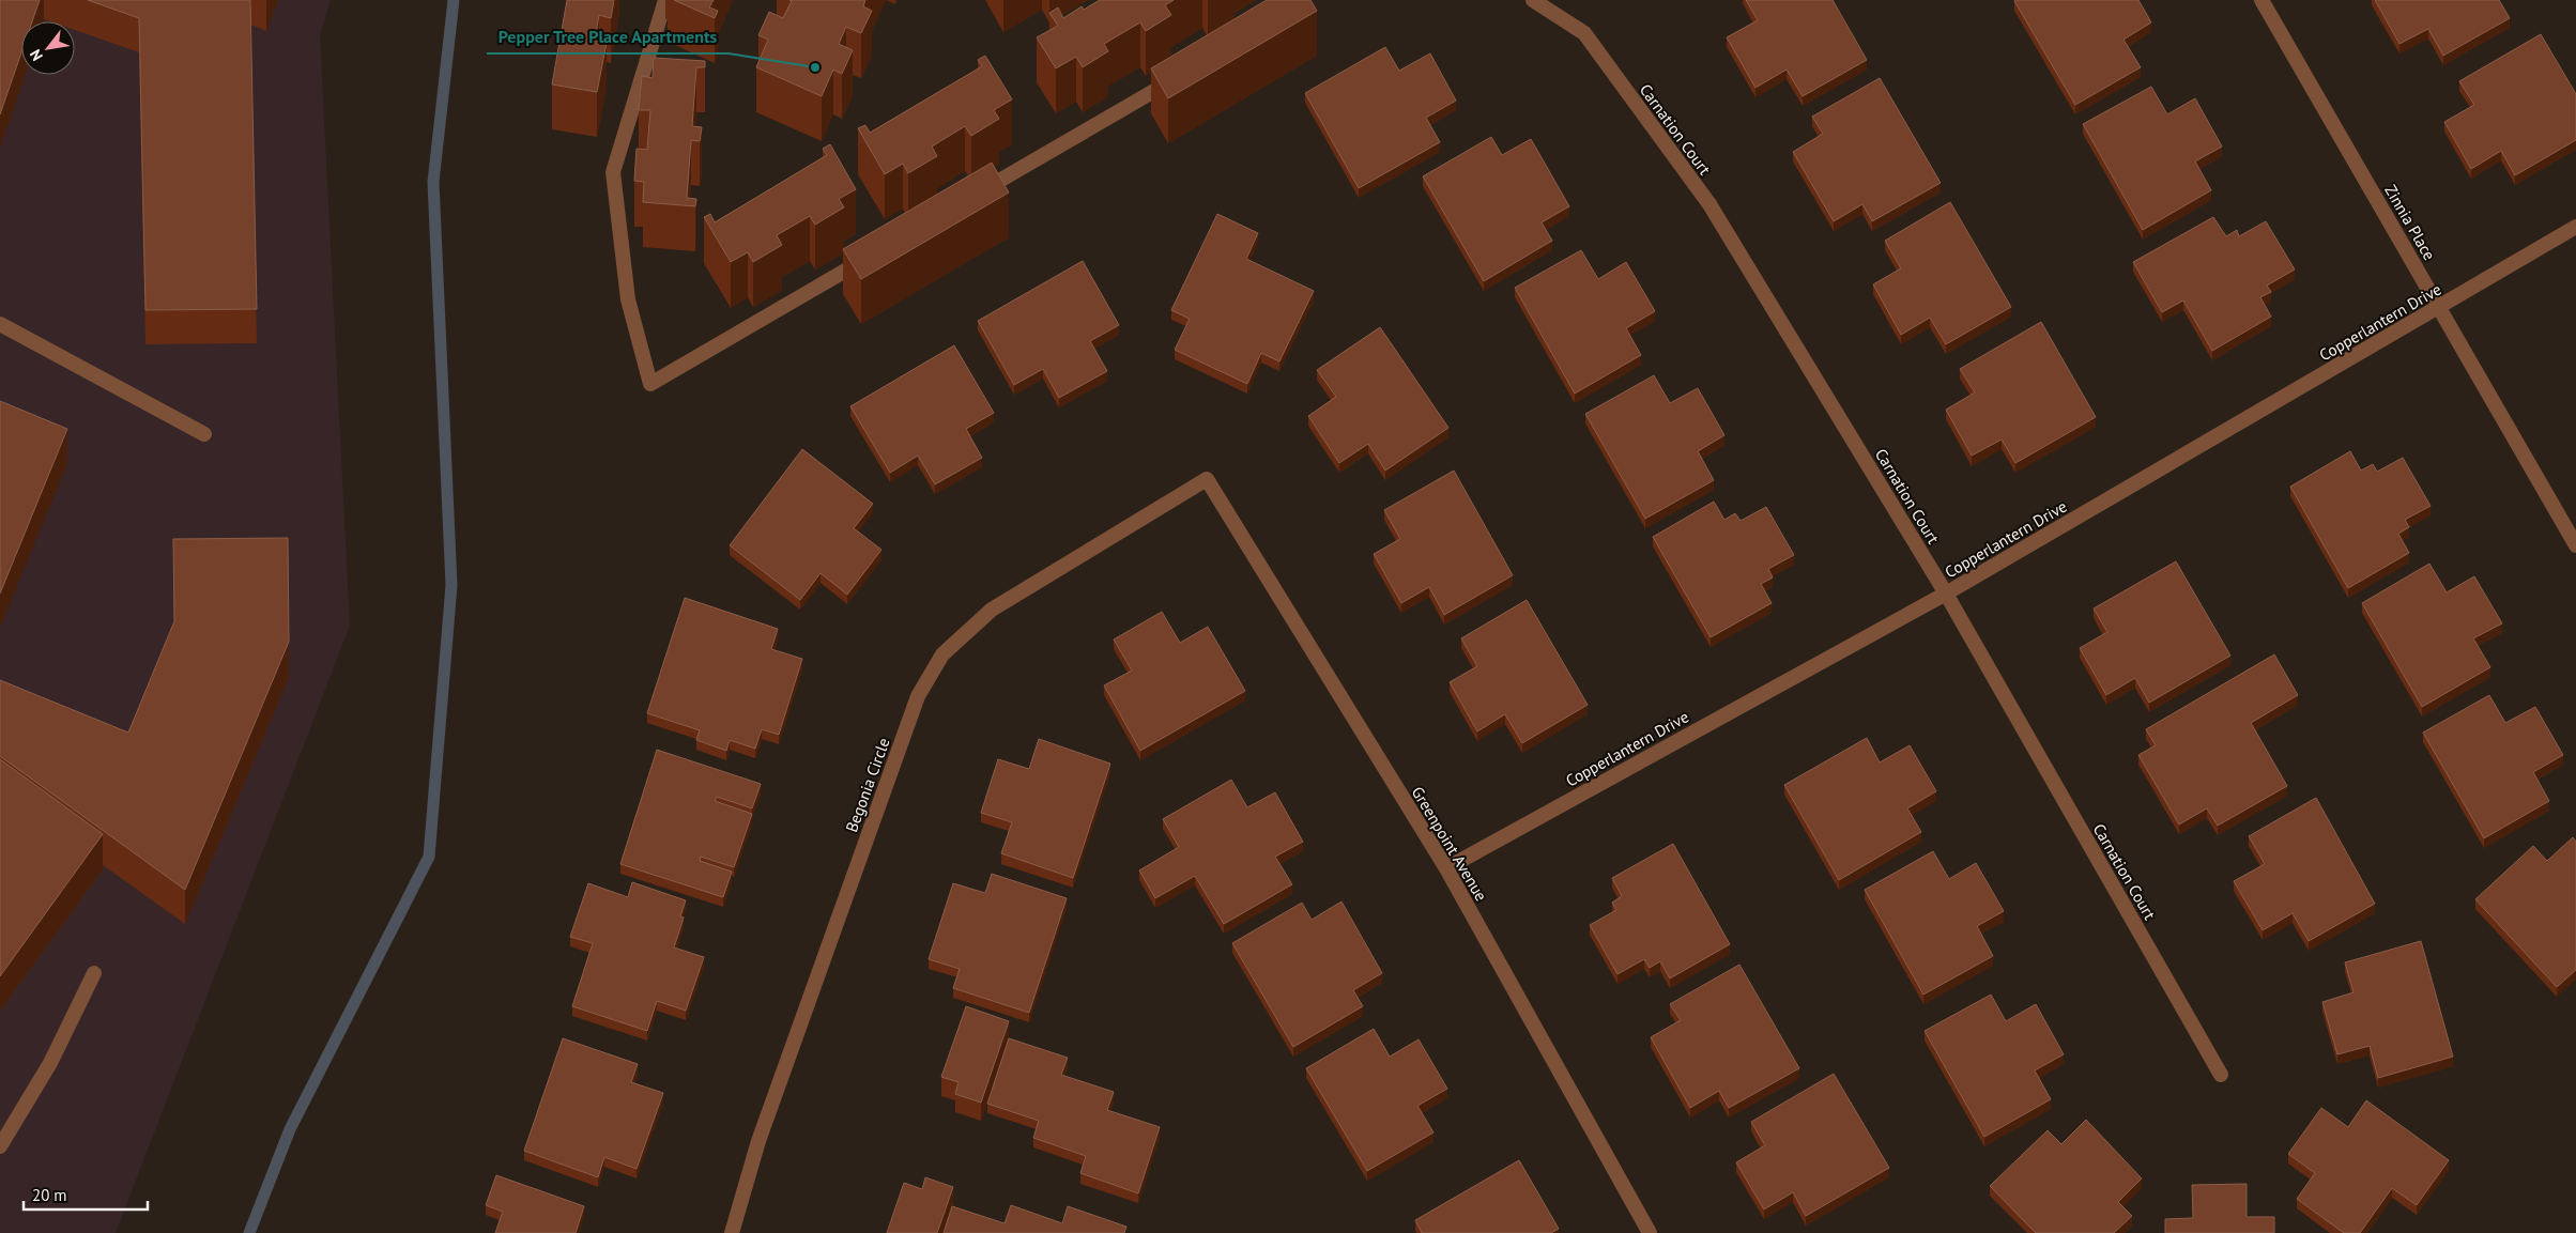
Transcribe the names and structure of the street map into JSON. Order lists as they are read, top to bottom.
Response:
{
  "streets": {
    "street": [
      "Carnation Court",
      "Zinnia Place",
      "Copperlantern Drive",
      "Begonia Circle",
      "Greenpoint Avenue"
    ]
  },
  "crossings": [
    ["Carnation Court", "Copperlantern Drive"],
    ["Zinnia Place", "Copperlantern Drive"],
    ["Copperlantern Drive", "Greenpoint Avenue"],
    ["Begonia Circle", "Greenpoint Avenue"]
  ],
  "places": ["Pepper Tree Place Apartments"],
  "scale_bar": "20 m",
  "north": "bottom left"
}
